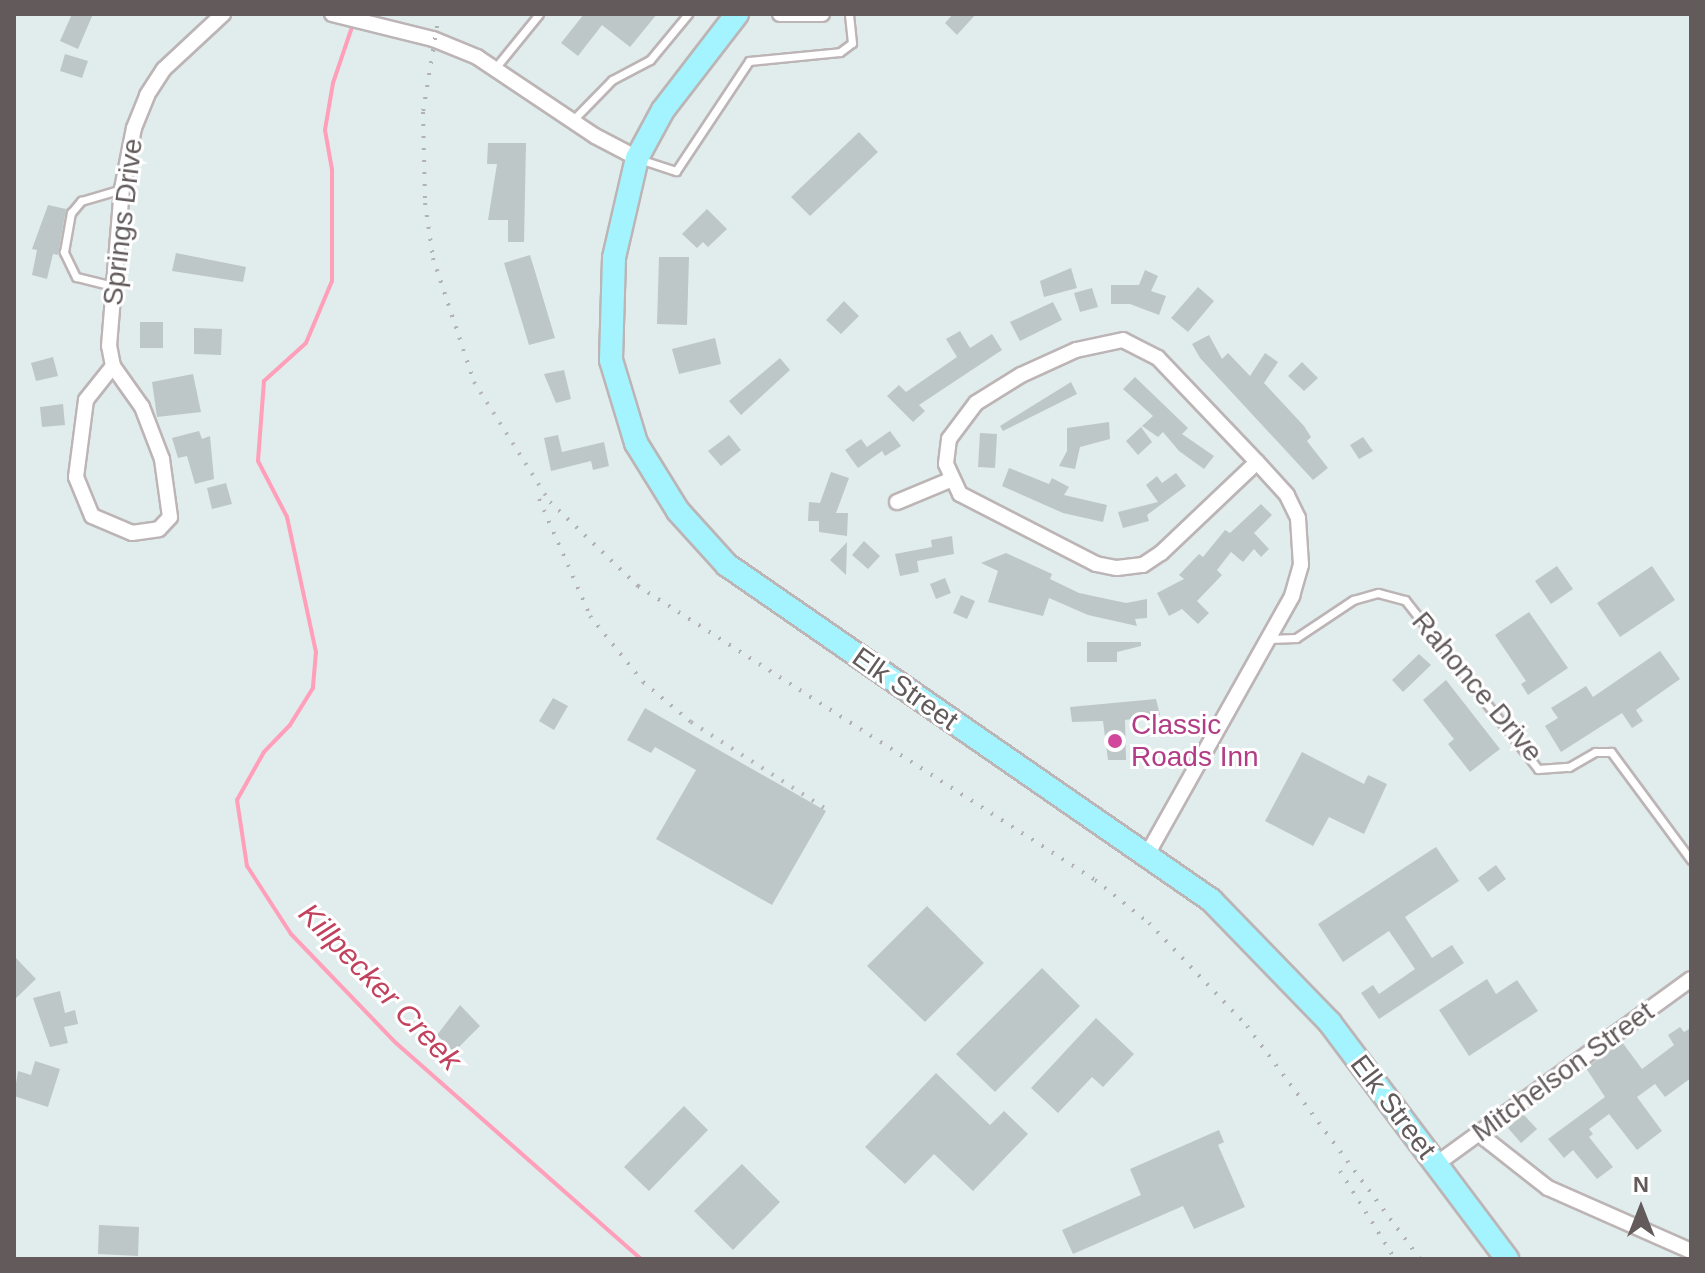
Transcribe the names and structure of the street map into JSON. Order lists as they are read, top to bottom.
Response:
{
  "streets": {
    "main road": ["Elk Street"],
    "street": ["Springs Drive", "Mitchelson Street"],
    "lane": ["Rahonce Drive"]
  },
  "crossings": [
    ["Elk Street", "Mitchelson Street"]
  ],
  "water": ["Killpecker Creek"],
  "places": ["Classic Roads Inn"],
  "north": "top"
}
